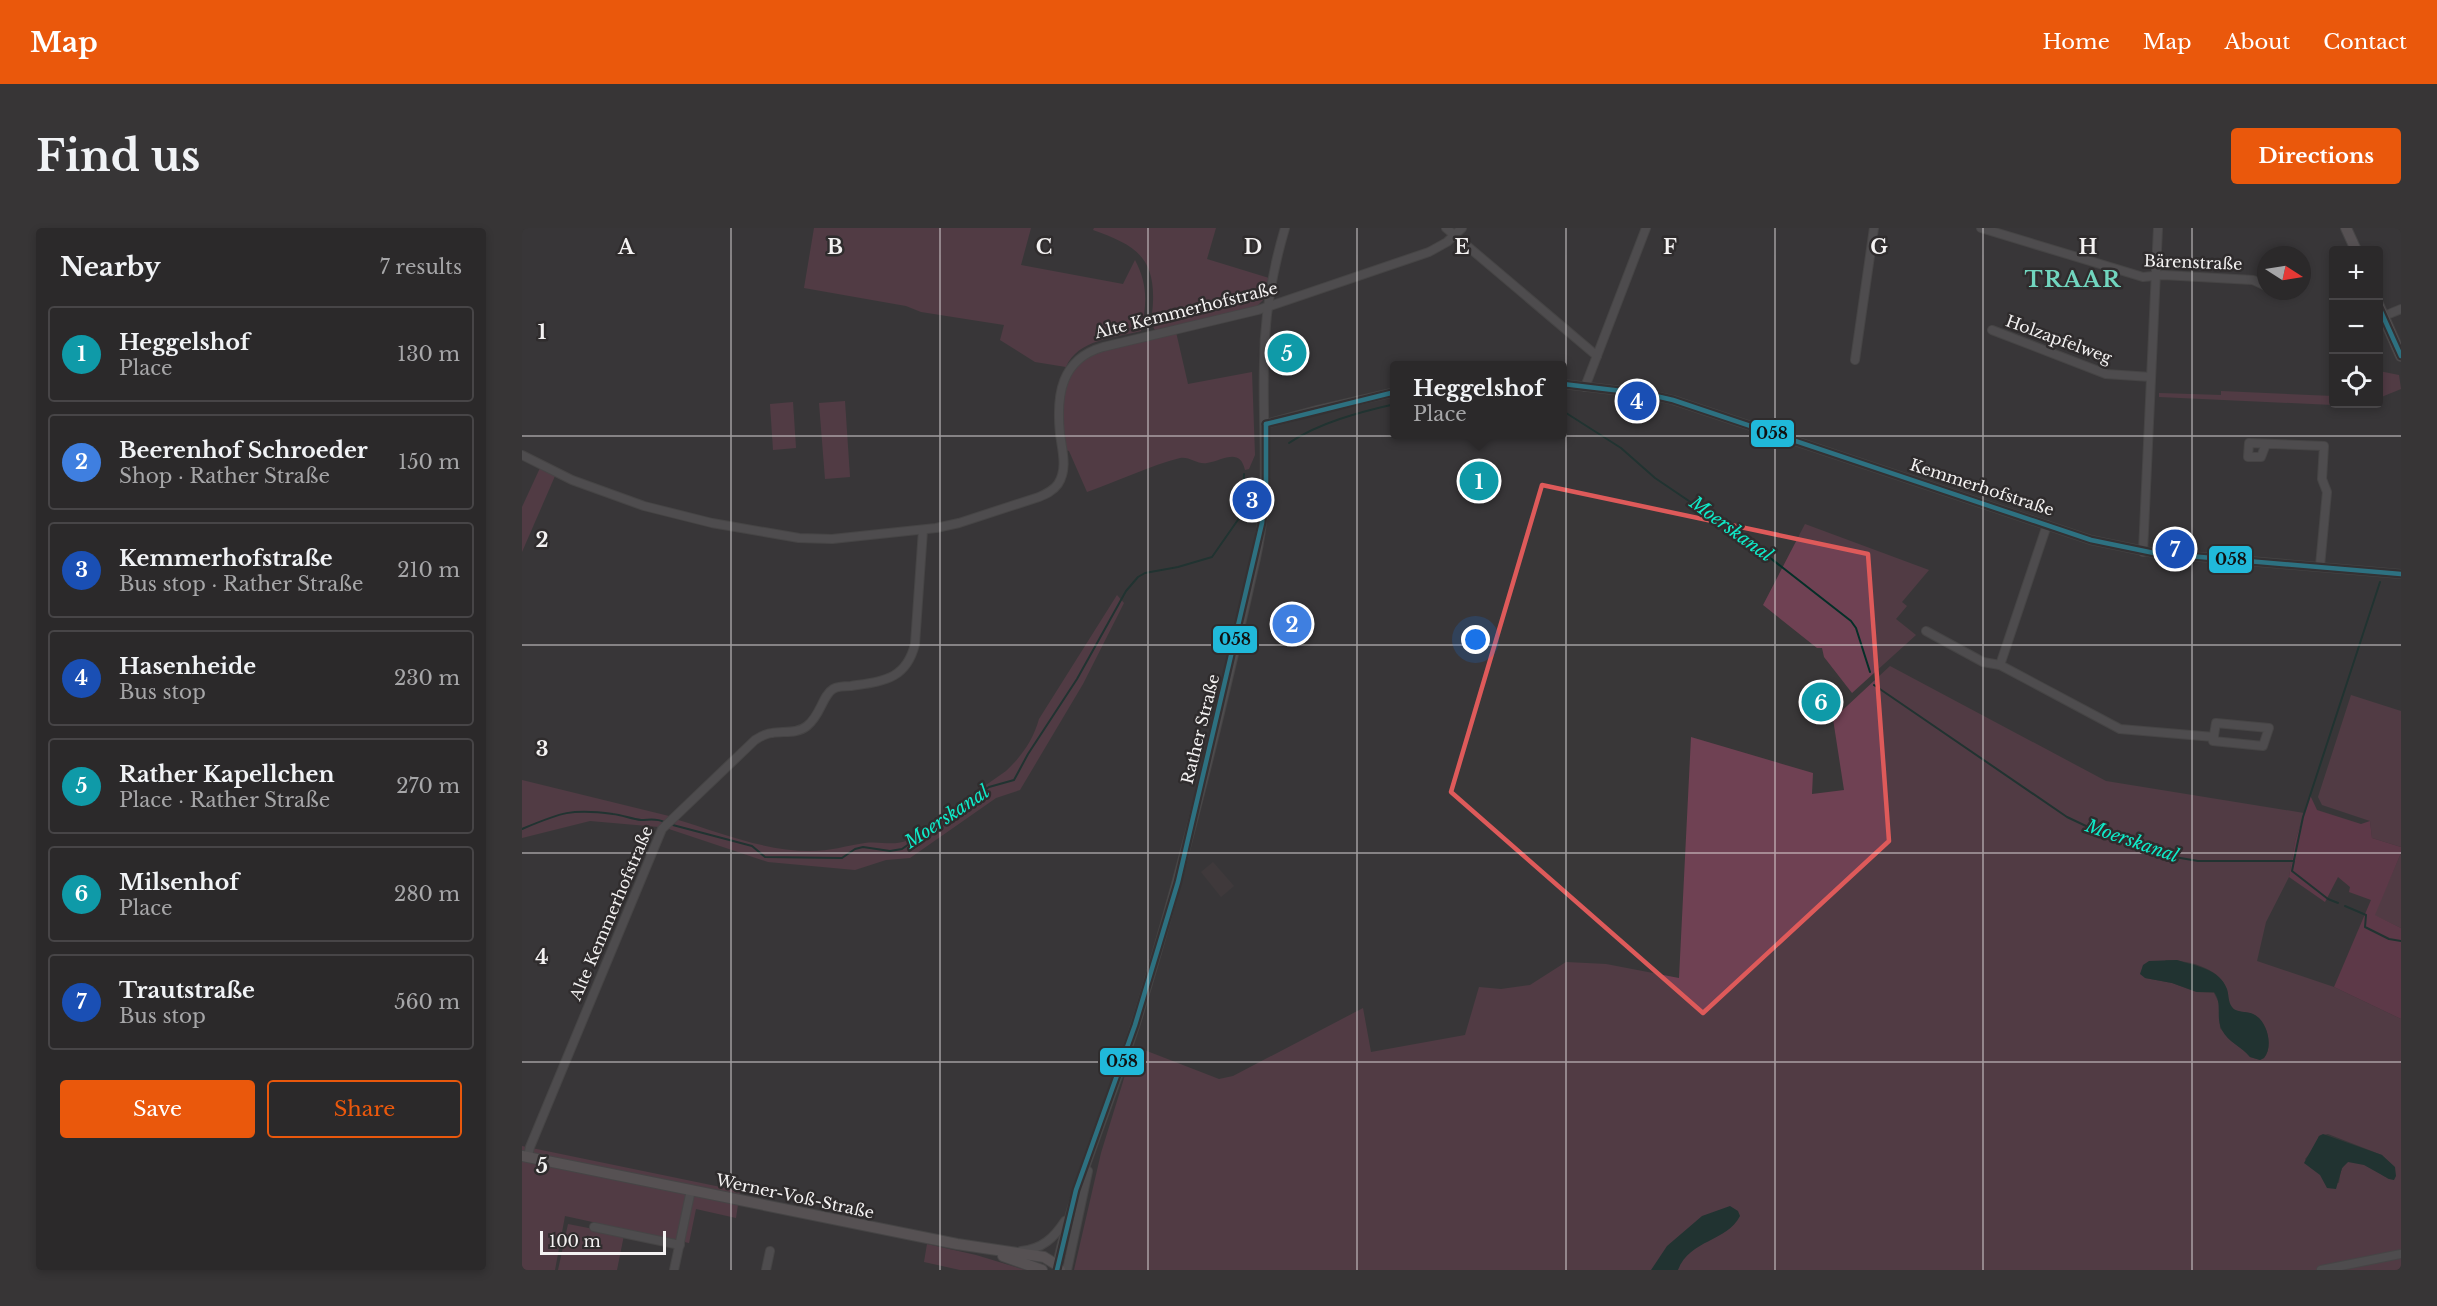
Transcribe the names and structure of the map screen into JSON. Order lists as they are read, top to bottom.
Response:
{
  "streets": {
    "main road": ["Werner-Voß-Straße"],
    "street": [
      "Bärenstraße",
      "Alte Kemmerhofstraße",
      "Holzapfelweg",
      "Kemmerhofstraße",
      "Rather Straße"
    ]
  },
  "crossings": [
    ["Alte Kemmerhofstraße", "Rather Straße"],
    ["Alte Kemmerhofstraße", "Werner-Voß-Straße"],
    ["Rather Straße", "Werner-Voß-Straße"]
  ],
  "districts": ["TRAAR"],
  "water": ["Moerskanal"],
  "lines": ["transit line 058"],
  "scale_bar": "100 m",
  "north": "right",
  "page": {
    "header": "Map",
    "nav": [
      "Home",
      "Map",
      "About",
      "Contact"
    ],
    "buttons": [
      "Directions",
      ["Save", "Share"]
    ],
    "title": "Find us",
    "heading": ["Nearby", "7 results"],
    "map_buttons": ["+", "−"],
    "list": [
      {
        "mark": "1",
        "name": "Heggelshof",
        "note": "Place",
        "value": "130 m"
      },
      {
        "mark": "2",
        "name": "Beerenhof Schroeder",
        "note": "Shop · Rather Straße",
        "value": "150 m"
      },
      {
        "mark": "3",
        "name": "Kemmerhofstraße",
        "note": "Bus stop · Rather Straße",
        "value": "210 m"
      },
      {
        "mark": "4",
        "name": "Hasenheide",
        "note": "Bus stop",
        "value": "230 m"
      },
      {
        "mark": "5",
        "name": "Rather Kapellchen",
        "note": "Place · Rather Straße",
        "value": "270 m"
      },
      {
        "mark": "6",
        "name": "Milsenhof",
        "note": "Place",
        "value": "280 m"
      },
      {
        "mark": "7",
        "name": "Trautstraße",
        "note": "Bus stop",
        "value": "560 m"
      }
    ],
    "pins": [
      "5",
      "4",
      "1",
      "3",
      "7",
      "2",
      "6"
    ],
    "popup": ["Heggelshof", "Place"],
    "scale": "100 m"
  },
  "grid": {
    "columns": [
      "A",
      "B",
      "C",
      "D",
      "E",
      "F",
      "G",
      "H"
    ],
    "rows": [
      "1",
      "2",
      "3",
      "4",
      "5"
    ]
  }
}
